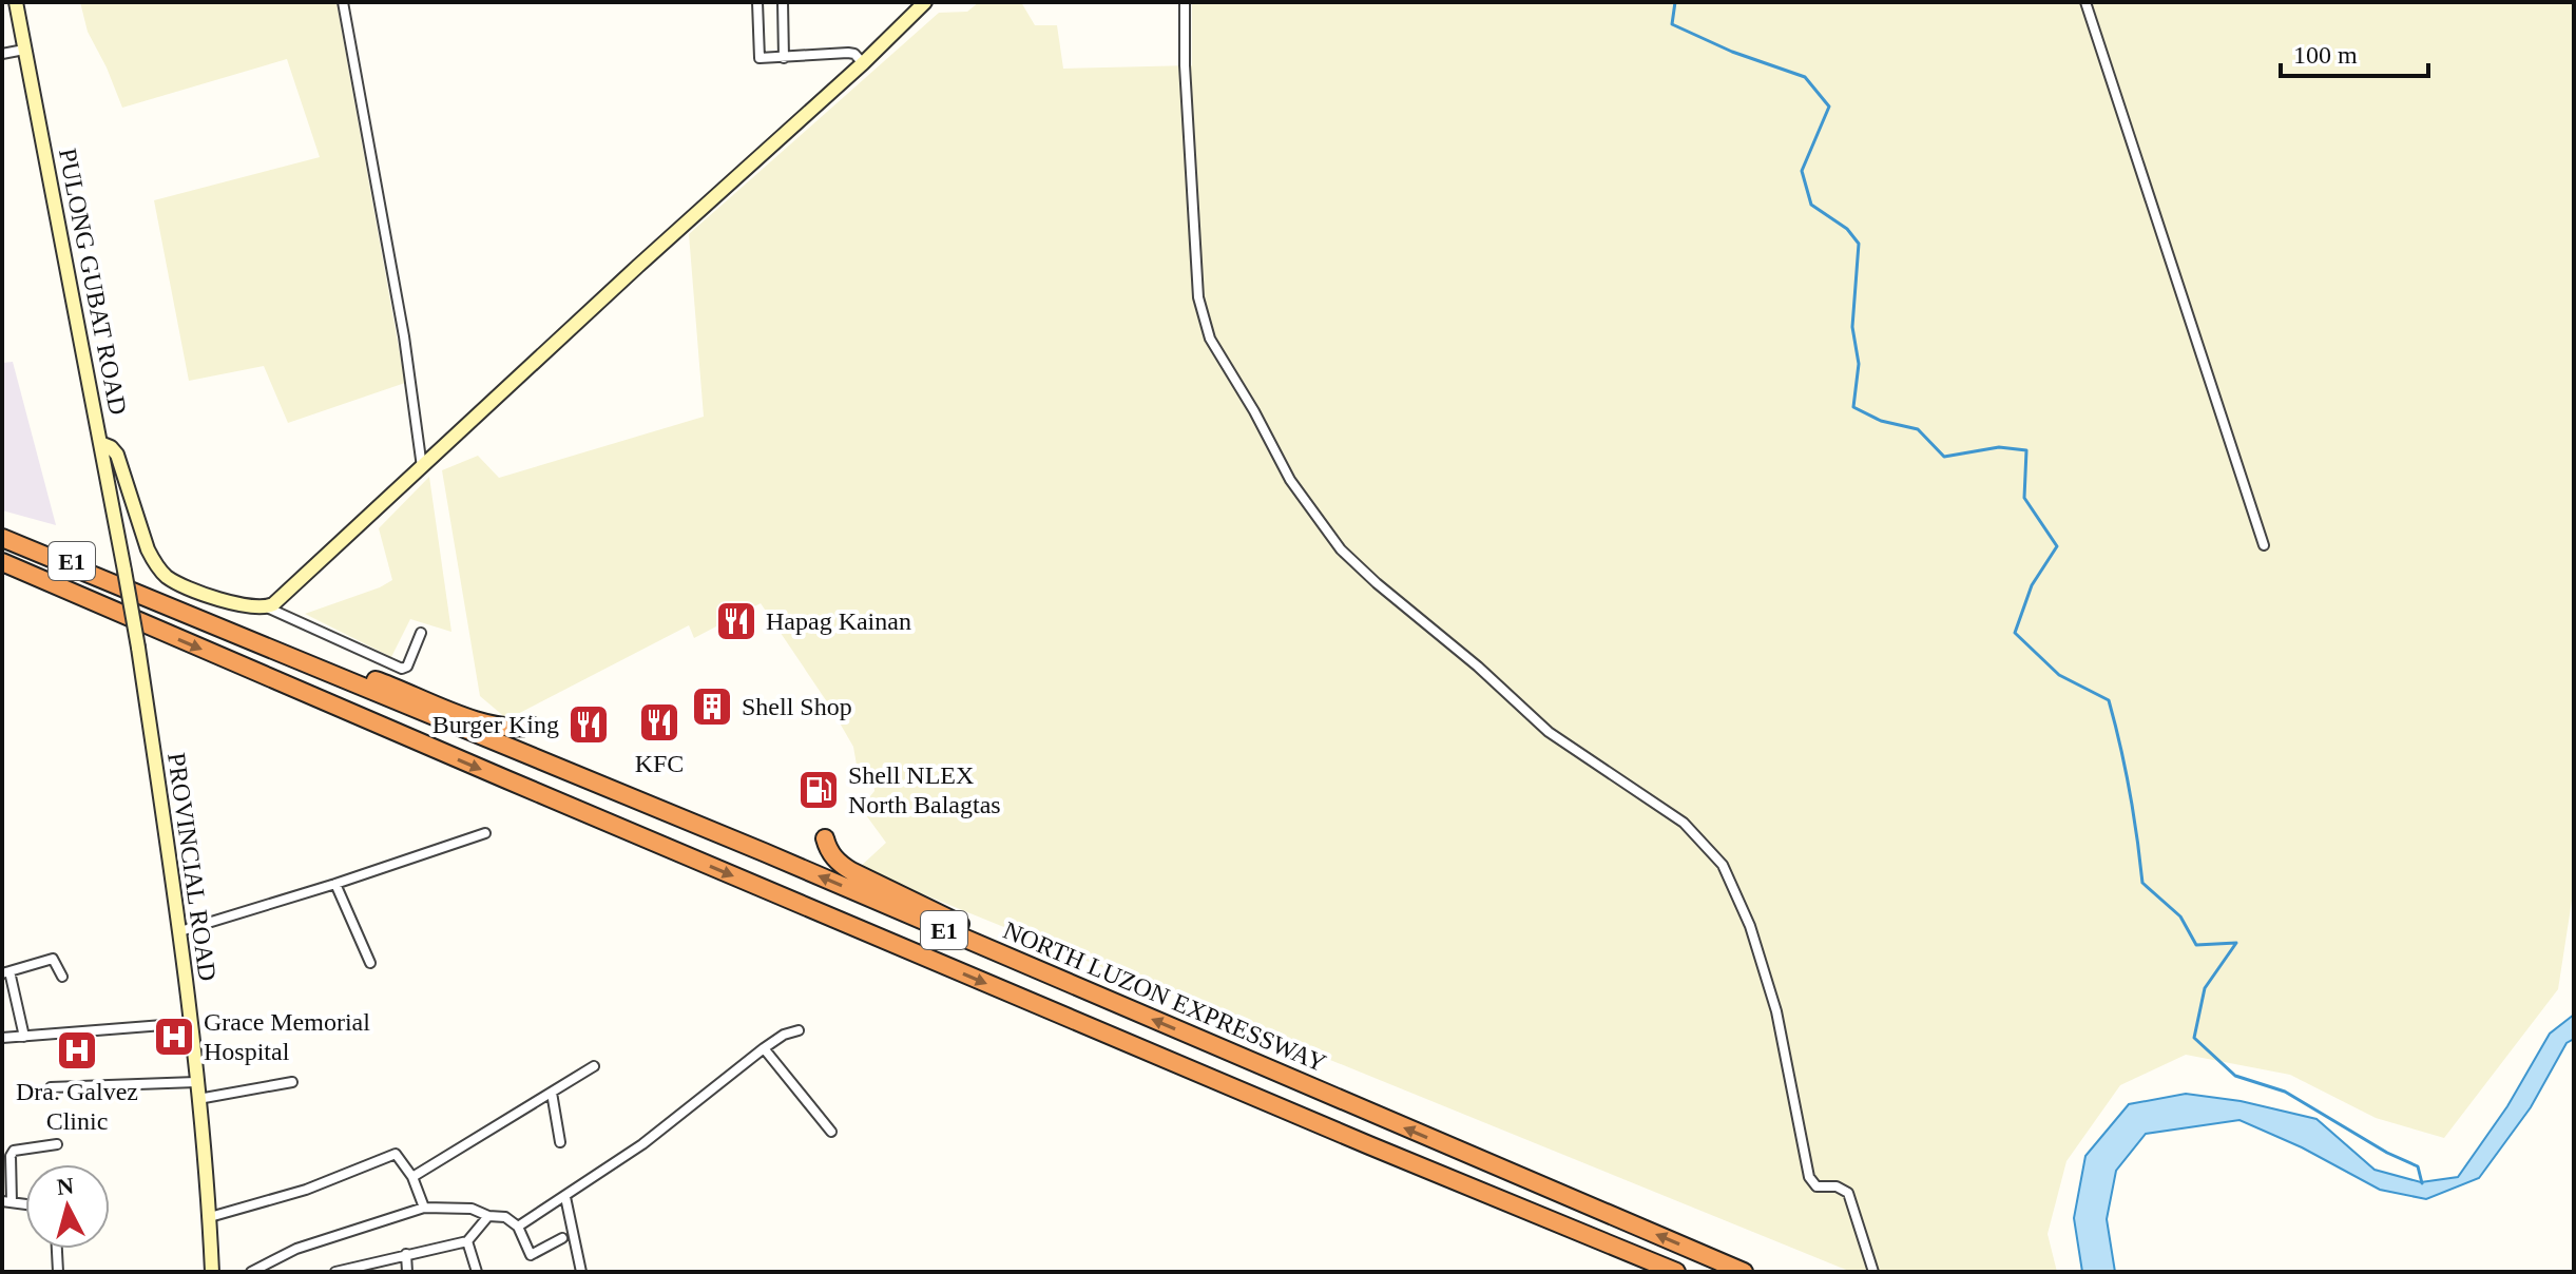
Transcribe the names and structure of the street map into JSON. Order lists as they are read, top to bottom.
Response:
{
  "streets": {
    "highway": ["E1", "NORTH LUZON EXPRESSWAY"],
    "main road": ["PULONG GUBAT ROAD", "PROVINCIAL ROAD"]
  },
  "crossings": [
    ["PULONG GUBAT ROAD", "PROVINCIAL ROAD"],
    ["E1", "NORTH LUZON EXPRESSWAY"]
  ],
  "places": {
    "restaurant": ["Hapag Kainan", "KFC", "Burger King"],
    "building": ["Shell Shop"],
    "fuel station": ["Shell NLEX North Balagtas"],
    "hospital": ["Grace Memorial Hospital", "Dra. Galvez Clinic"]
  },
  "scale_bar": "100 m",
  "north": "top"
}
